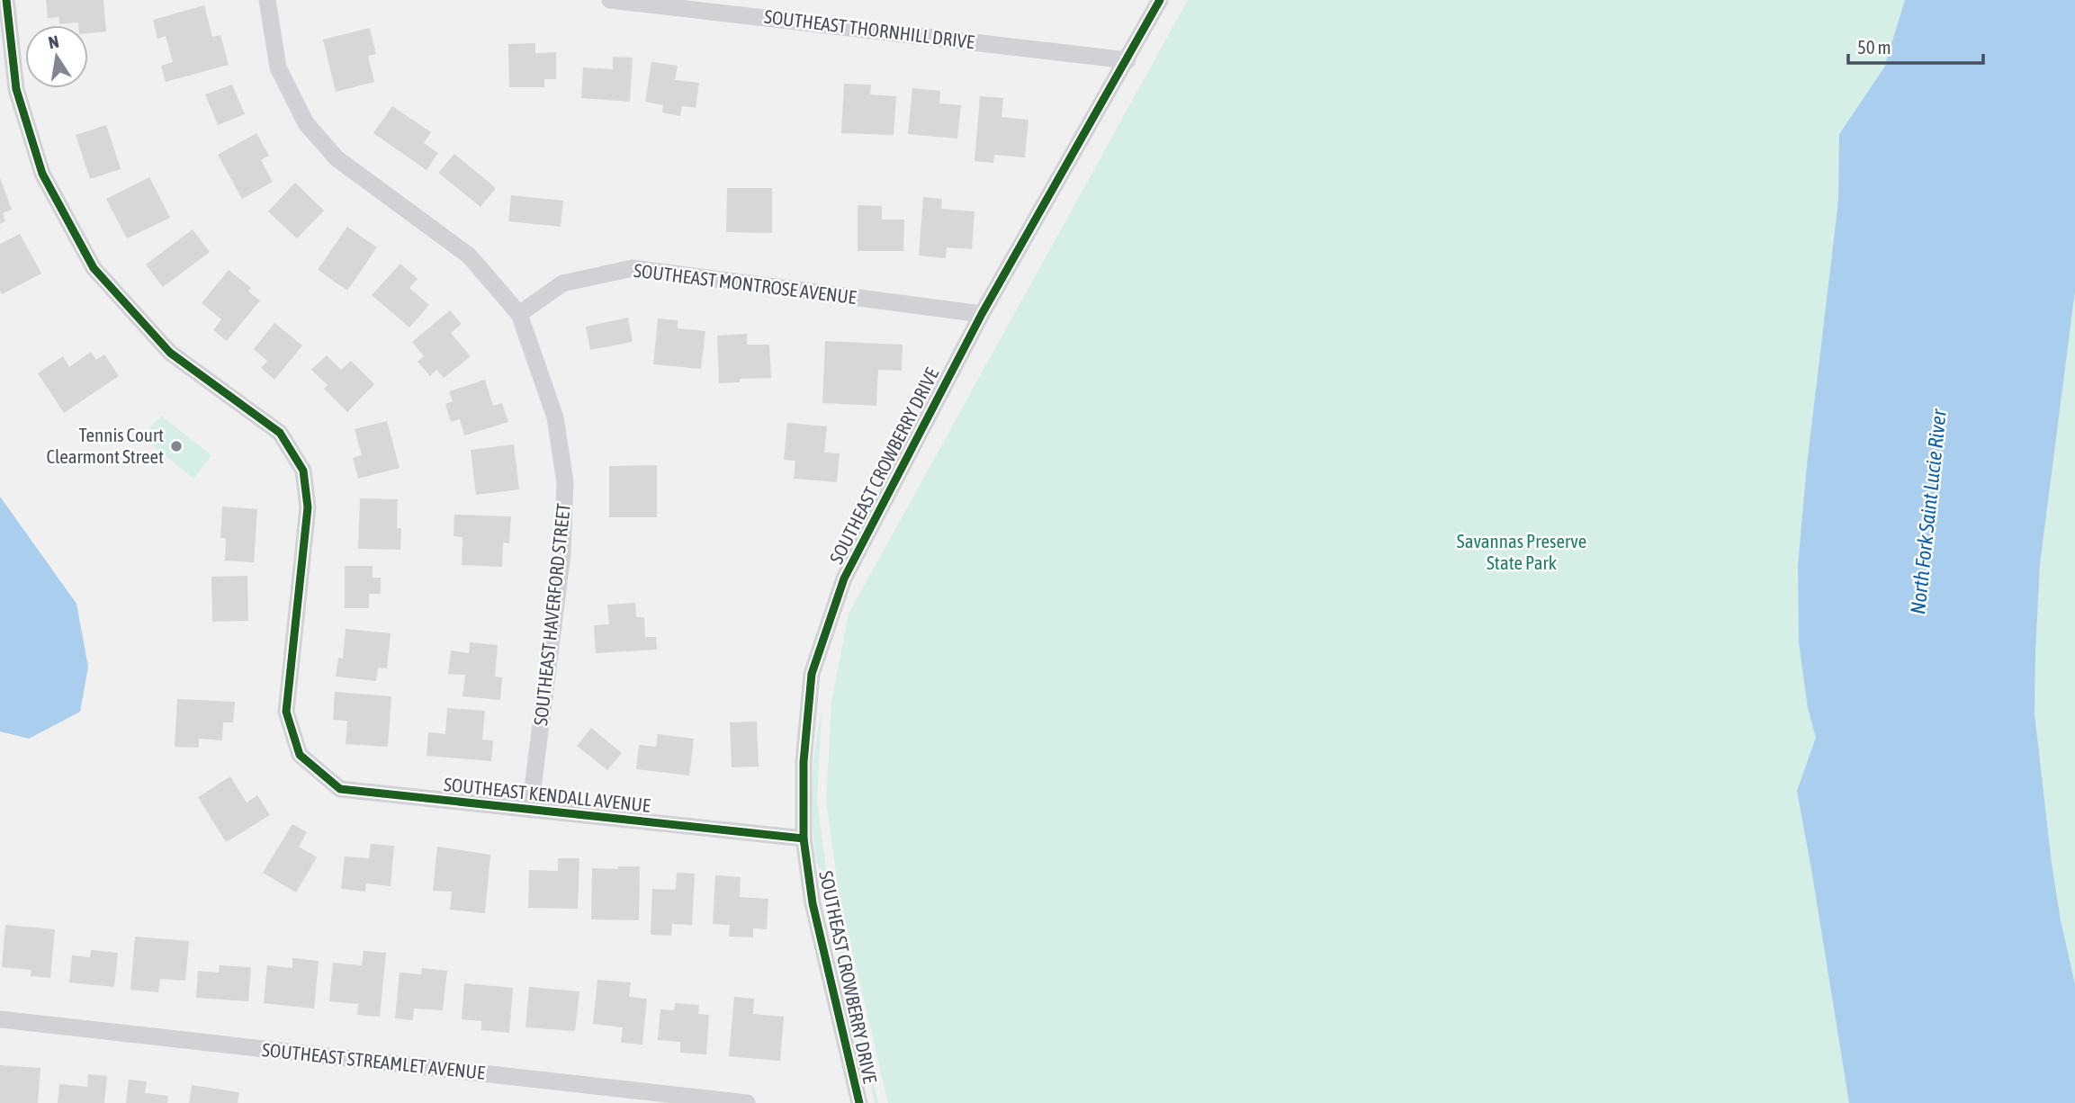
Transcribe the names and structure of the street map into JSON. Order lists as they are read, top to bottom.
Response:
{
  "streets": {
    "street": [
      "SOUTHEAST THORNHILL DRIVE",
      "SOUTHEAST MONTROSE AVENUE",
      "SOUTHEAST CROWBERRY DRIVE",
      "SOUTHEAST HAVERFORD STREET",
      "SOUTHEAST KENDALL AVENUE",
      "SOUTHEAST STREAMLET AVENUE"
    ]
  },
  "crossings": [
    ["SOUTHEAST THORNHILL DRIVE", "SOUTHEAST CROWBERRY DRIVE"],
    ["SOUTHEAST MONTROSE AVENUE", "SOUTHEAST CROWBERRY DRIVE"],
    ["SOUTHEAST MONTROSE AVENUE", "SOUTHEAST HAVERFORD STREET"],
    ["SOUTHEAST CROWBERRY DRIVE", "SOUTHEAST KENDALL AVENUE"],
    ["SOUTHEAST HAVERFORD STREET", "SOUTHEAST KENDALL AVENUE"]
  ],
  "water": ["North Fork Saint Lucie River"],
  "parks": ["Savannas Preserve State Park"],
  "places": ["Tennis Court Clearmont Street"],
  "scale_bar": "50 m",
  "north": "top"
}
